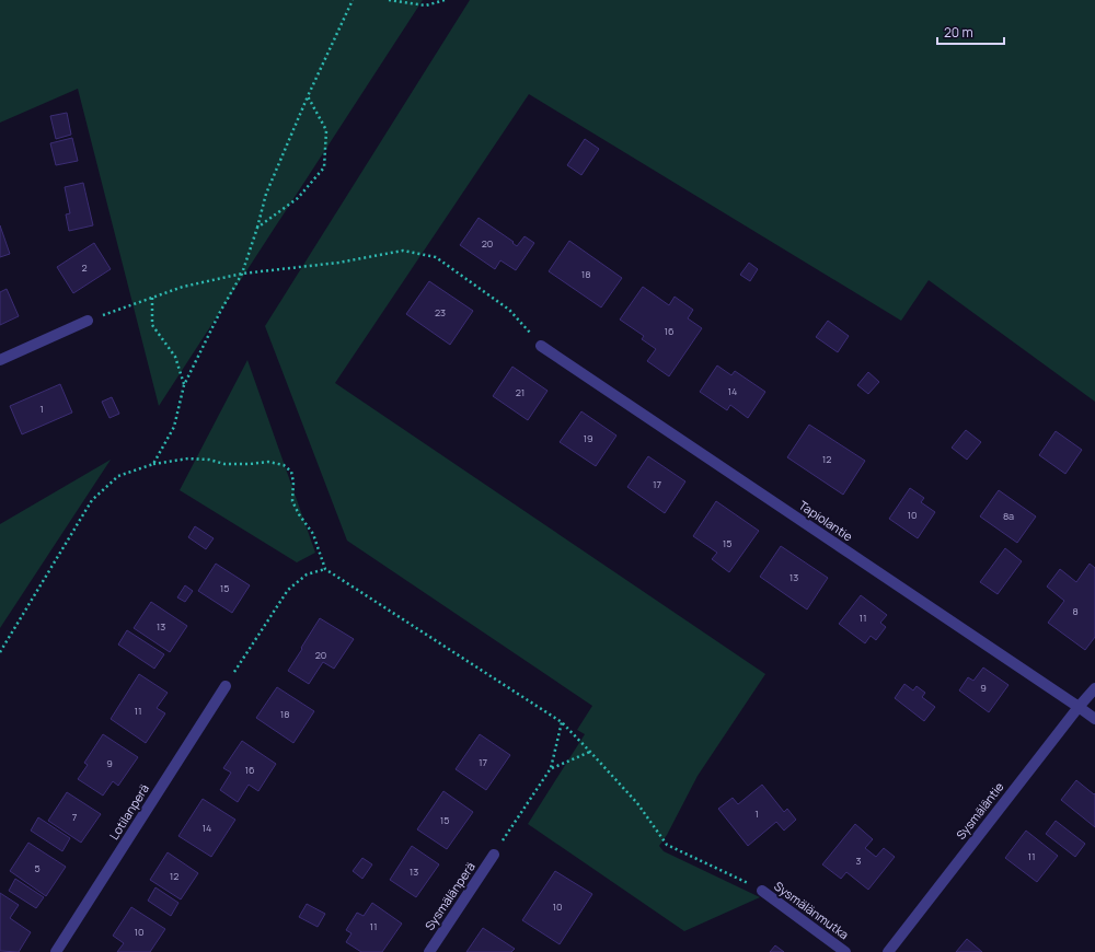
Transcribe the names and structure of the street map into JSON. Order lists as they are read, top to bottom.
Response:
{
  "streets": {
    "street": [
      "Tapiolantie",
      "Sysmäläntie",
      "Lotilanperä",
      "Sysmälänperä",
      "Sysmälänmutka"
    ]
  },
  "crossings": [
    ["Tapiolantie", "Sysmäläntie"]
  ],
  "house_numbers": [
    "20",
    "2",
    "18",
    "23",
    "16",
    "14",
    "21",
    "1",
    "19",
    "12",
    "17",
    "10",
    "8a",
    "15",
    "13",
    "15",
    "8",
    "11",
    "13",
    "20",
    "9",
    "11",
    "18",
    "17",
    "9",
    "16",
    "1",
    "7",
    "15",
    "14",
    "11",
    "3",
    "5",
    "13",
    "12",
    "10",
    "11",
    "10"
  ],
  "scale_bar": "20 m"
}
